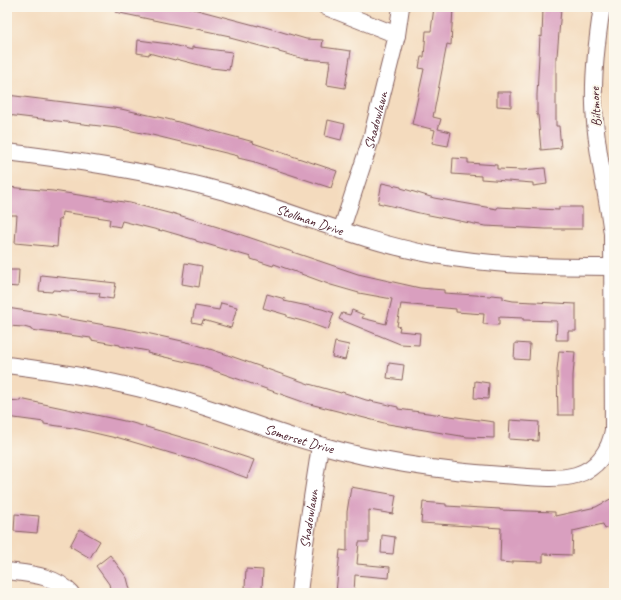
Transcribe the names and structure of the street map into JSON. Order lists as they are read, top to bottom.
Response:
{
  "streets": {
    "street": [
      "Biltmore",
      "Shadowlawn",
      "Stollman Drive",
      "Somerset Drive"
    ]
  },
  "crossings": [
    ["Biltmore", "Stollman Drive"],
    ["Biltmore", "Somerset Drive"],
    ["Shadowlawn", "Stollman Drive"],
    ["Shadowlawn", "Somerset Drive"]
  ]
}
